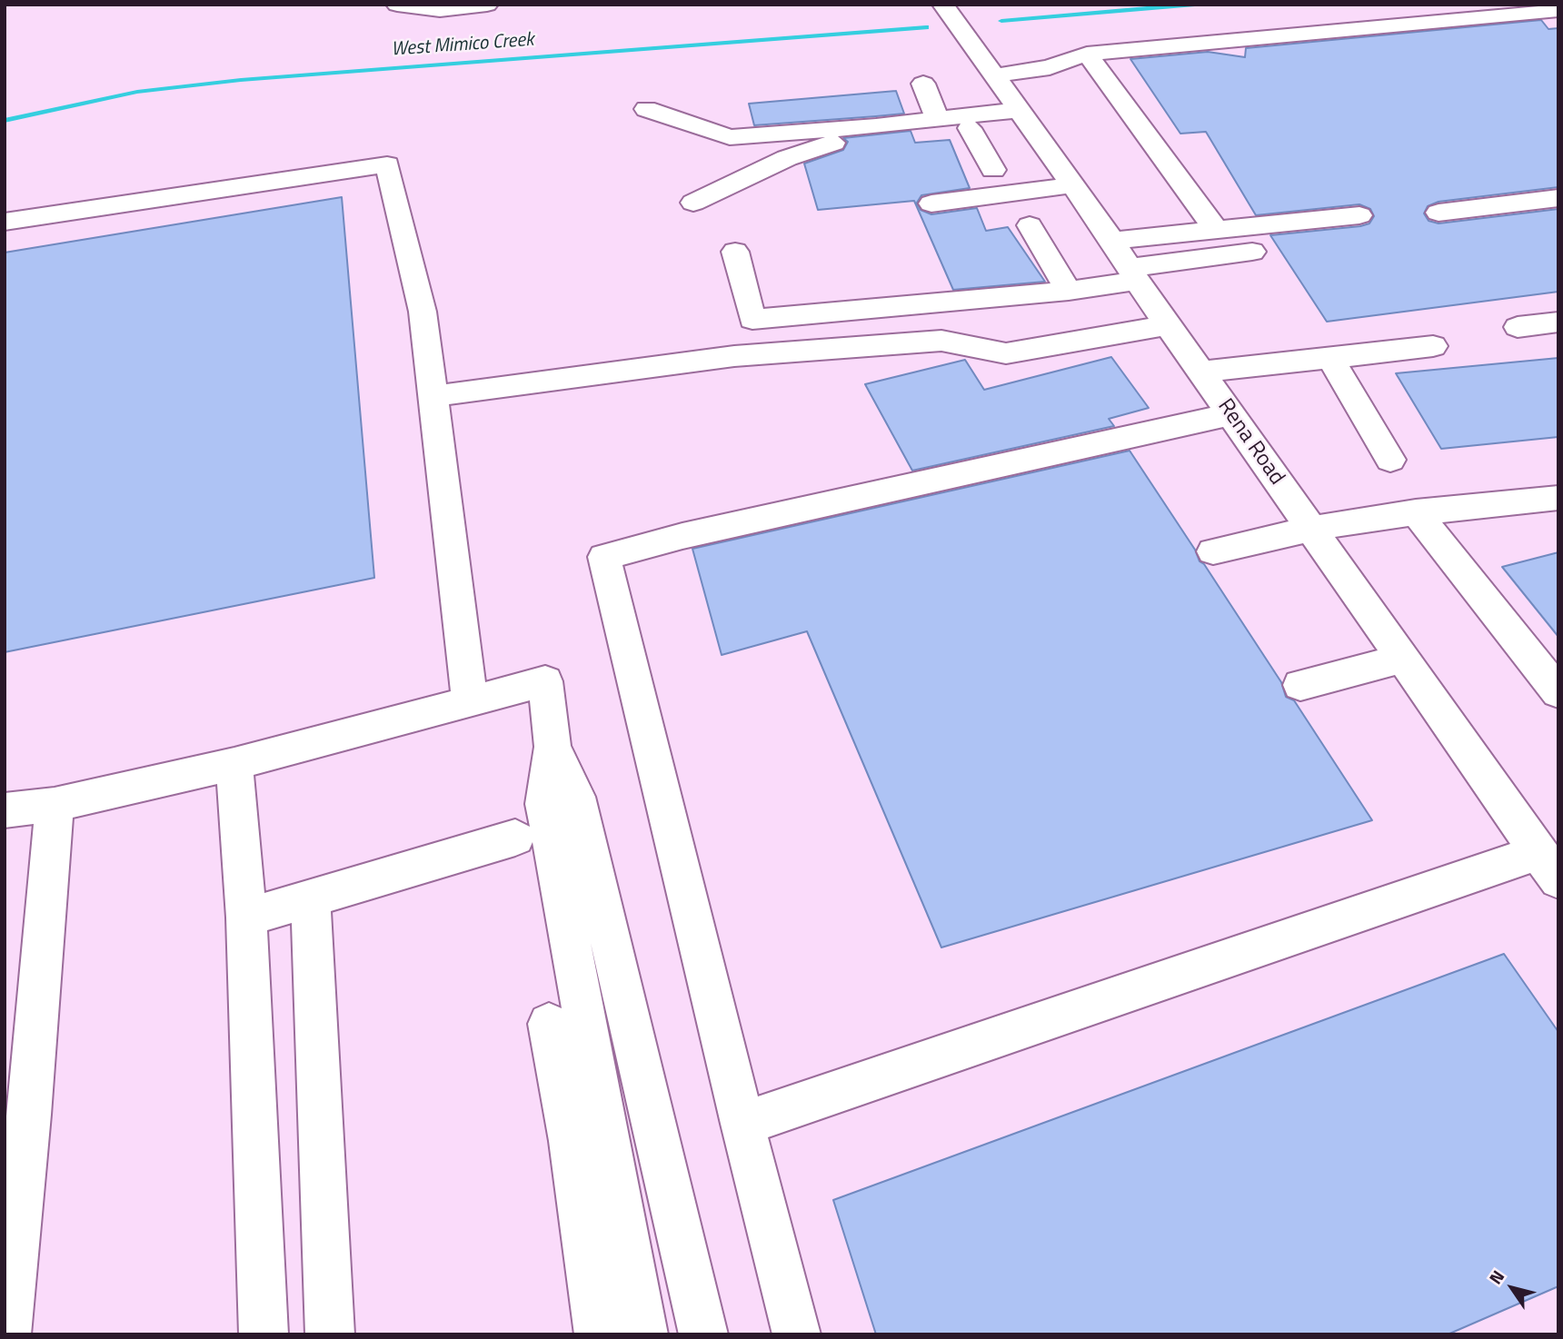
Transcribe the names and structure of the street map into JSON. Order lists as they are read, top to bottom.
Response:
{
  "streets": {
    "street": ["Rena Road"]
  },
  "water": ["West Mimico Creek"],
  "north": "top left"
}
